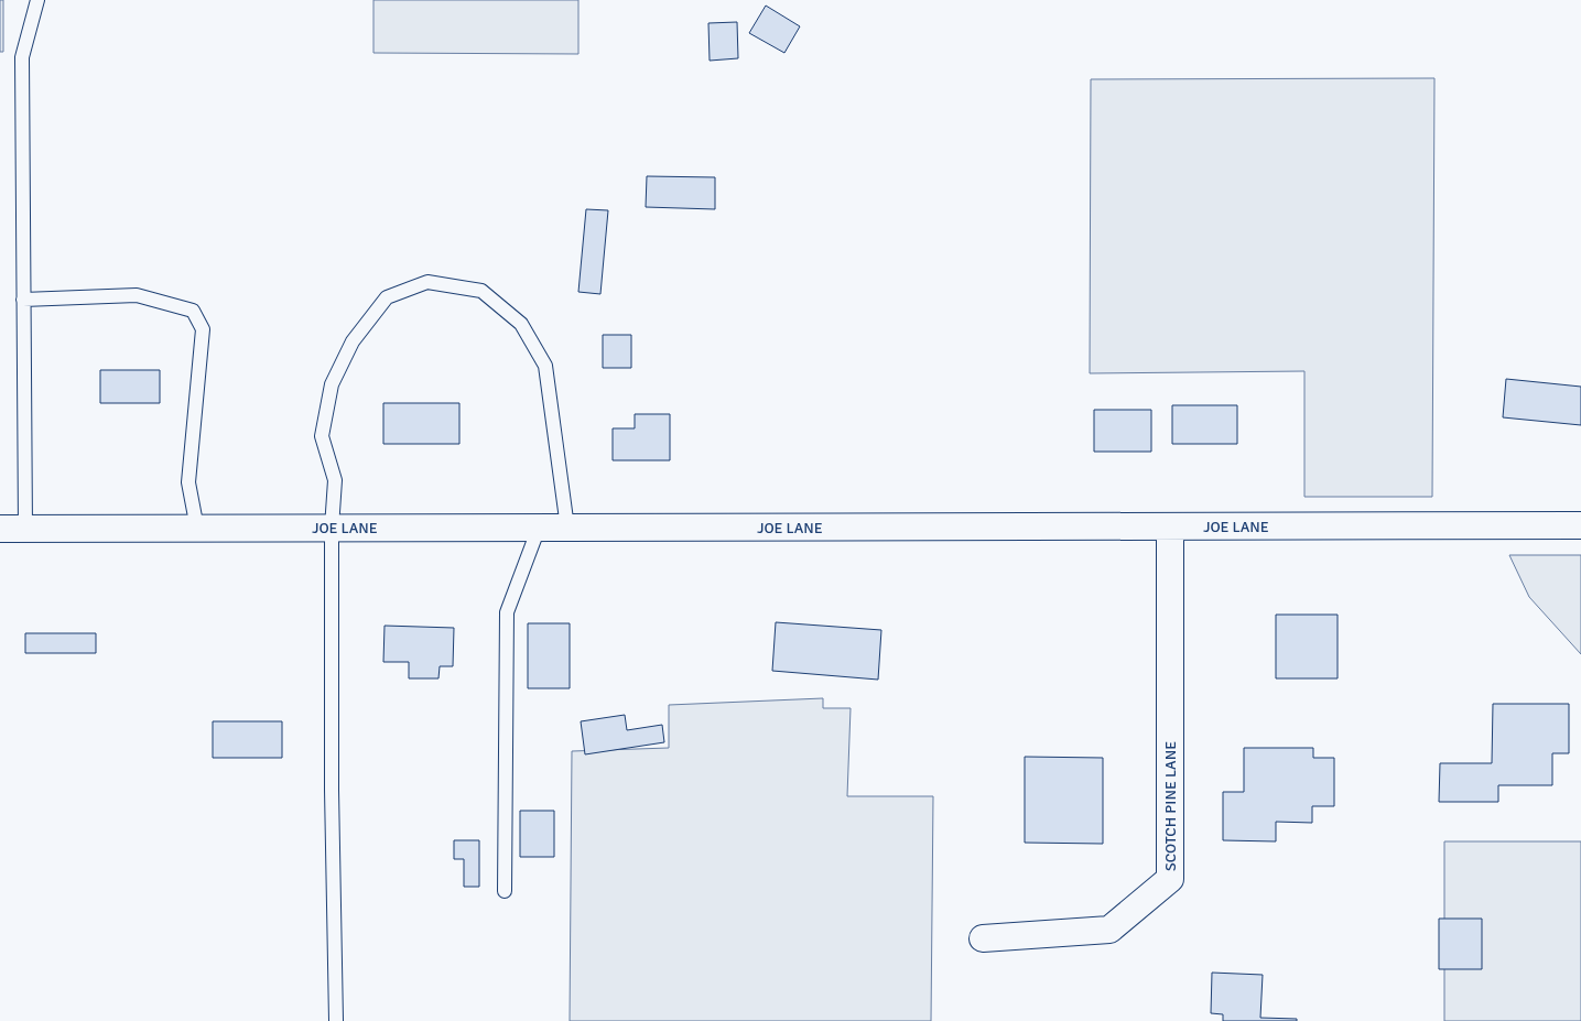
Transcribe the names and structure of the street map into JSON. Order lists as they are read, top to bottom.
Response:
{
  "streets": {
    "street": ["JOE LANE", "SCOTCH PINE LANE"]
  },
  "crossings": [
    ["JOE LANE", "SCOTCH PINE LANE"]
  ]
}
